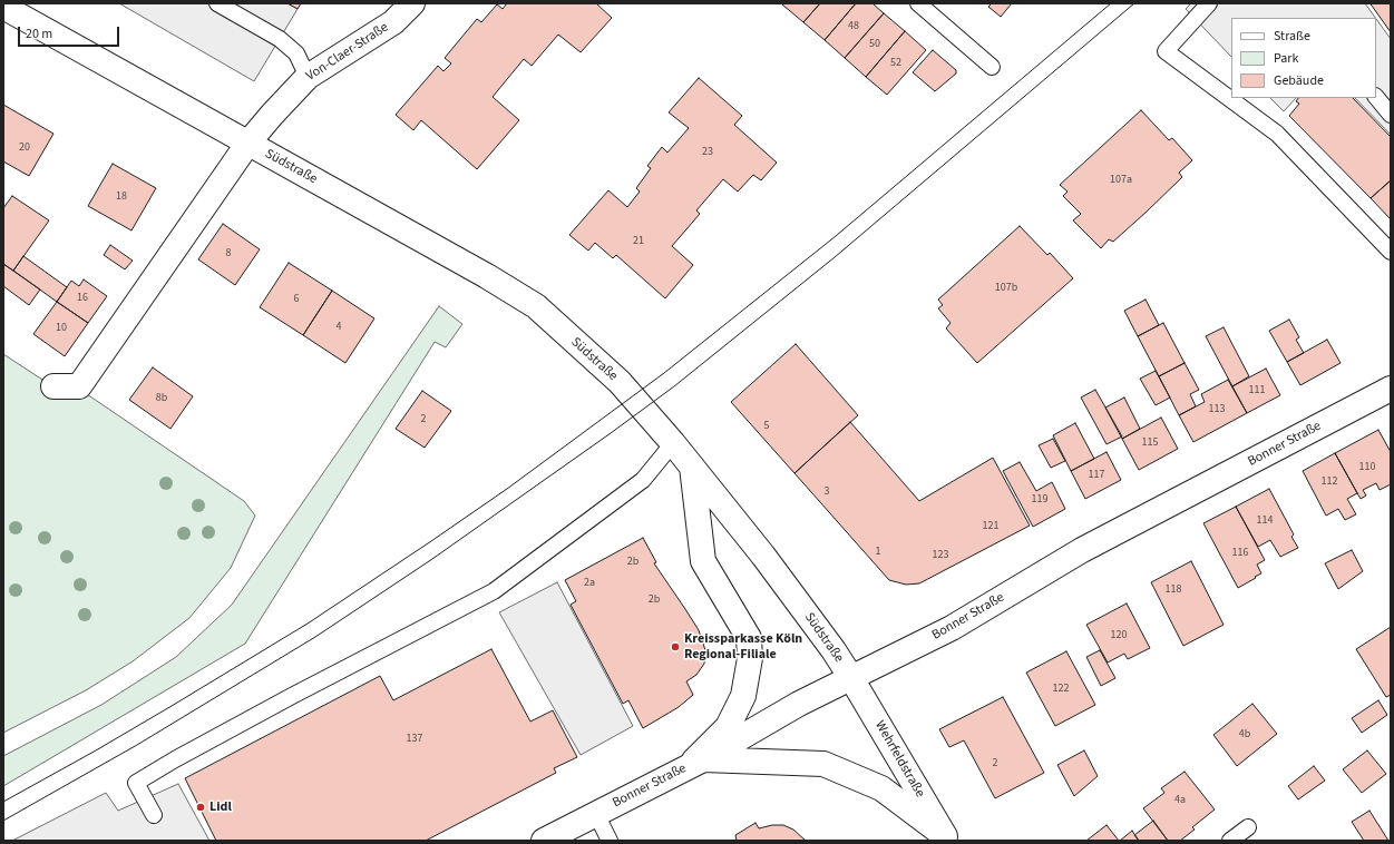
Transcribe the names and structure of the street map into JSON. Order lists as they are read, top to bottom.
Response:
{
  "streets": {
    "street": [
      "Von-Claer-Straße",
      "Südstraße",
      "Bonner Straße",
      "Wehrfeldstraße"
    ]
  },
  "crossings": [
    ["Von-Claer-Straße", "Südstraße"],
    ["Südstraße", "Bonner Straße"],
    ["Südstraße", "Wehrfeldstraße"],
    ["Bonner Straße", "Wehrfeldstraße"]
  ],
  "places": ["Kreissparkasse Köln Regional-Filiale", "Lidl"],
  "house_numbers": [
    "48",
    "50",
    "52",
    "20",
    "23",
    "107a",
    "18",
    "21",
    "8",
    "107b",
    "16",
    "6",
    "4",
    "10",
    "111",
    "8b",
    "113",
    "2",
    "5",
    "115",
    "110",
    "117",
    "112",
    "3",
    "119",
    "114",
    "121",
    "1",
    "116",
    "123",
    "2b",
    "2a",
    "118",
    "2b",
    "120",
    "122",
    "4b",
    "137",
    "2",
    "4a"
  ],
  "legend": ["Straße", "Park", "Gebäude"],
  "scale_bar": "20 m"
}
